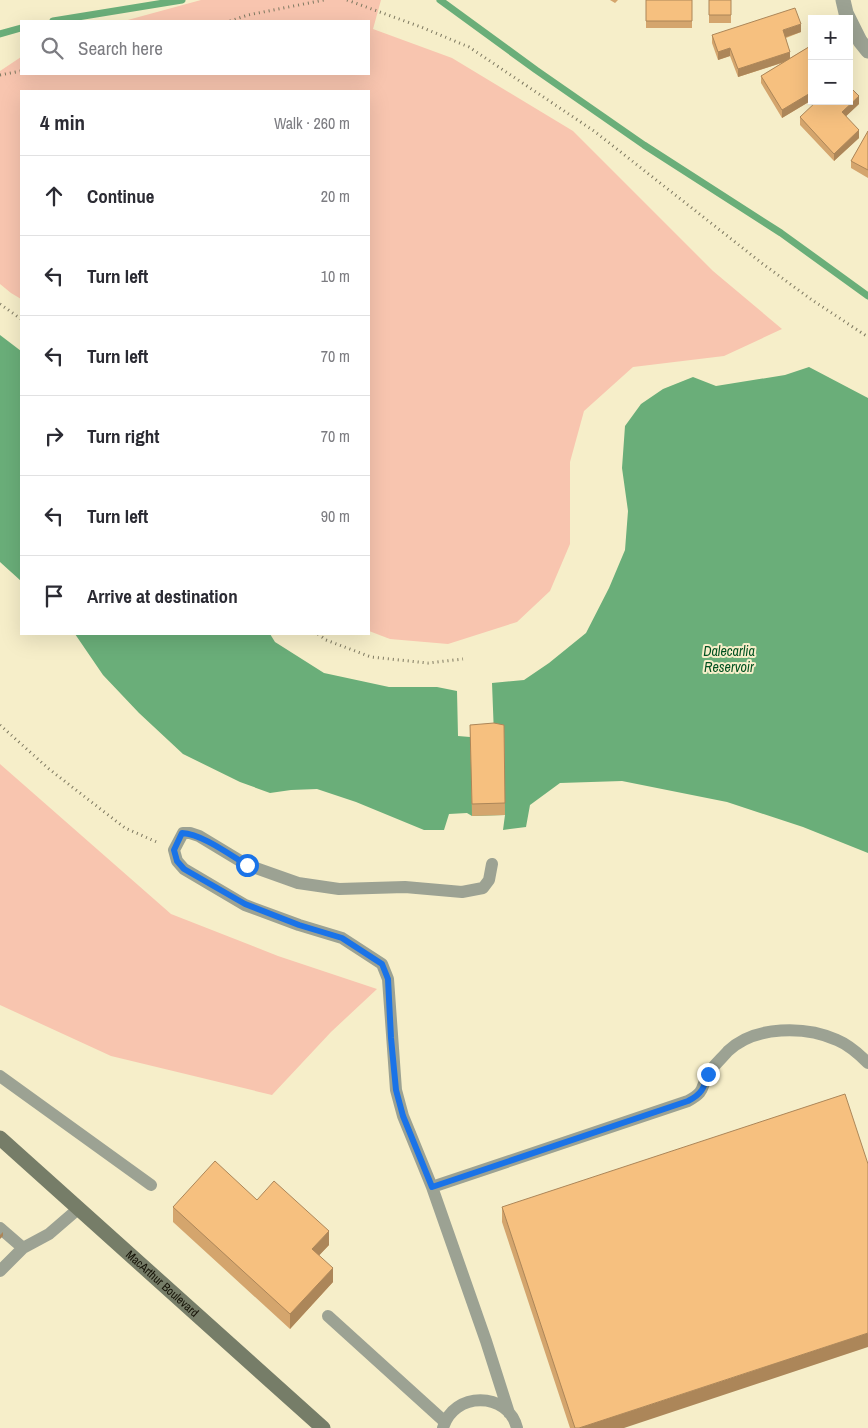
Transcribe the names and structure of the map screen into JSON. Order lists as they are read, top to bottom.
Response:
{
  "streets": {
    "main road": ["MacArthur Boulevard"]
  },
  "water": ["Dalecarlia Reservoir"],
  "page": {
    "map_buttons": ["+", "−"],
    "search": "Search here",
    "heading": ["4 min", "Walk · 260 m"],
    "list": [
      ["Continue", "20 m"],
      ["Turn left", "10 m"],
      ["Turn left", "70 m"],
      ["Turn right", "70 m"],
      ["Turn left", "90 m"],
      "Arrive at destination"
    ]
  }
}
